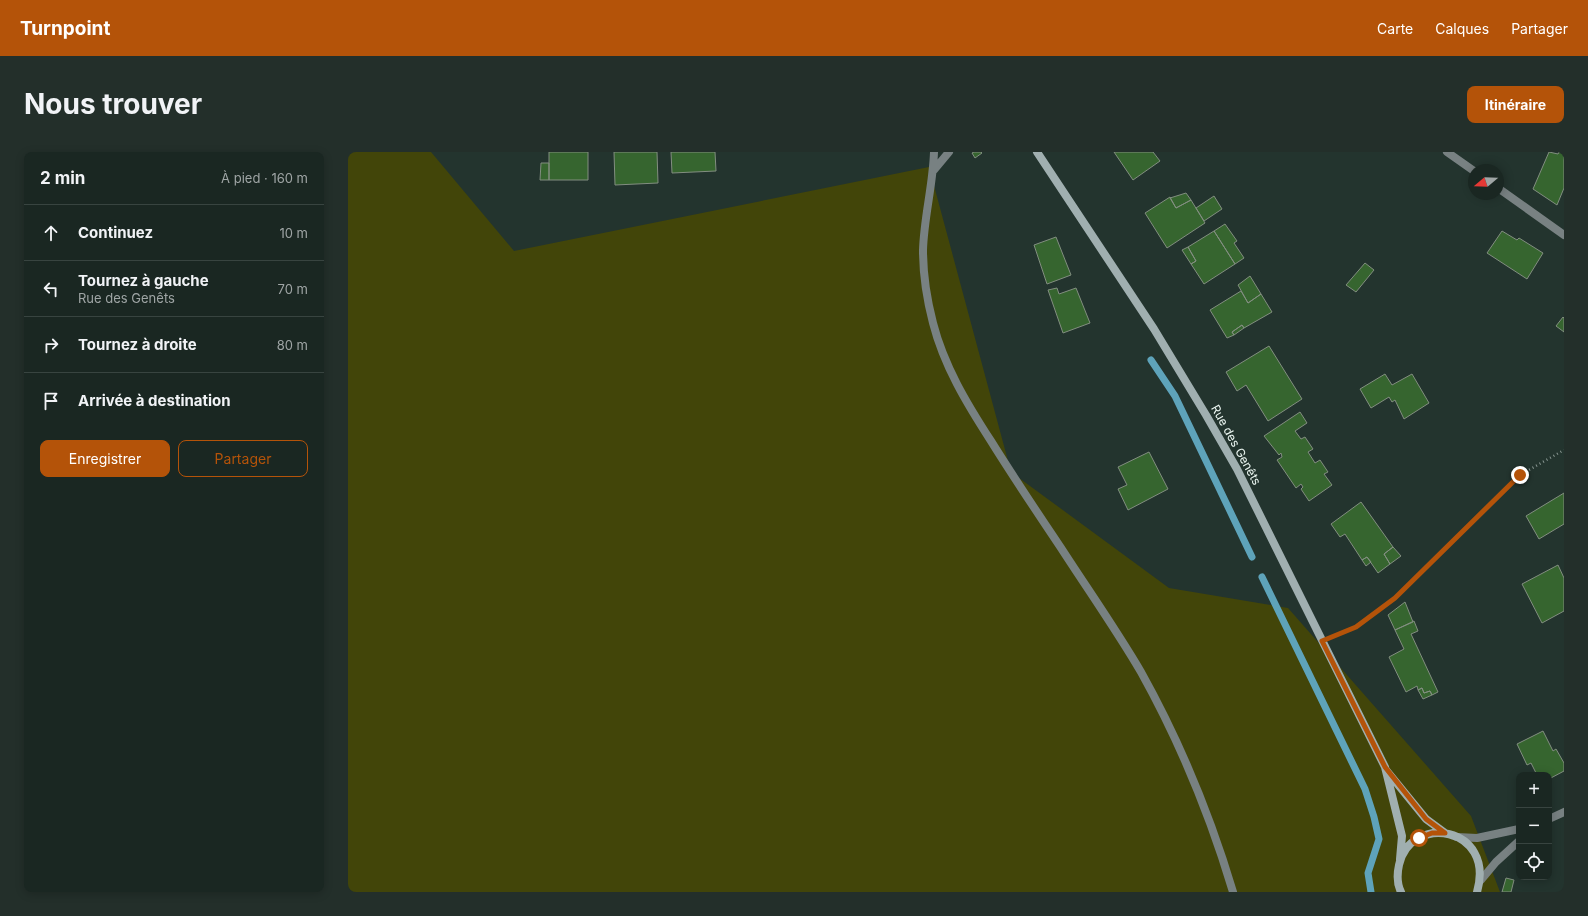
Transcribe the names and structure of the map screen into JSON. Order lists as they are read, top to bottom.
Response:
{
  "streets": {
    "main road": ["Rue des Genêts"]
  },
  "north": "left",
  "page": {
    "header": "Turnpoint",
    "nav": ["Carte", "Calques", "Partager"],
    "buttons": [
      "Itinéraire",
      ["Enregistrer", "Partager"]
    ],
    "title": "Nous trouver",
    "heading": ["2 min", "À pied · 160 m"],
    "list": [
      ["Continuez", "10 m"],
      ["Tournez à gauche", "Rue des Genêts", "70 m"],
      ["Tournez à droite", "80 m"],
      "Arrivée à destination"
    ],
    "map_buttons": ["+", "−"]
  }
}
